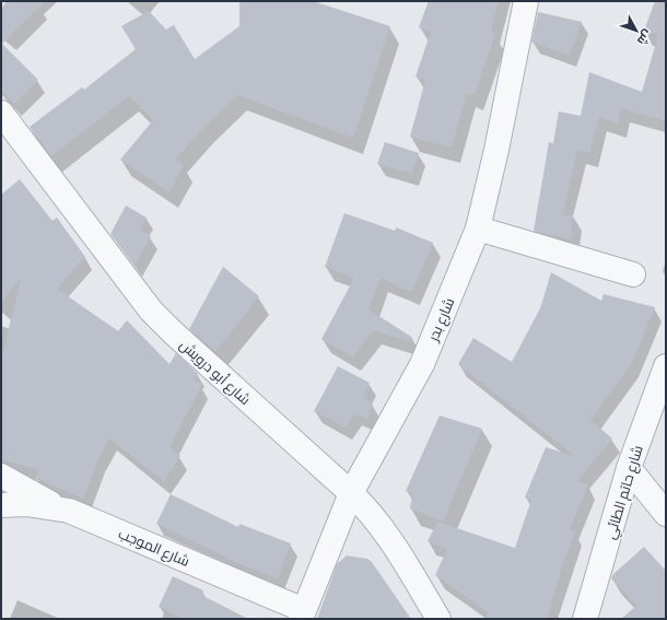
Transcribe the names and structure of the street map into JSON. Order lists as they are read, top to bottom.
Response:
{
  "streets": {
    "street": [
      "شارع بدر",
      "شارع أبو درويش",
      "شارع حاتم الطائي",
      "شارع الموجب"
    ]
  },
  "crossings": [
    ["شارع بدر", "شارع أبو درويش"],
    ["شارع بدر", "شارع الموجب"]
  ],
  "north": "bottom right"
}
